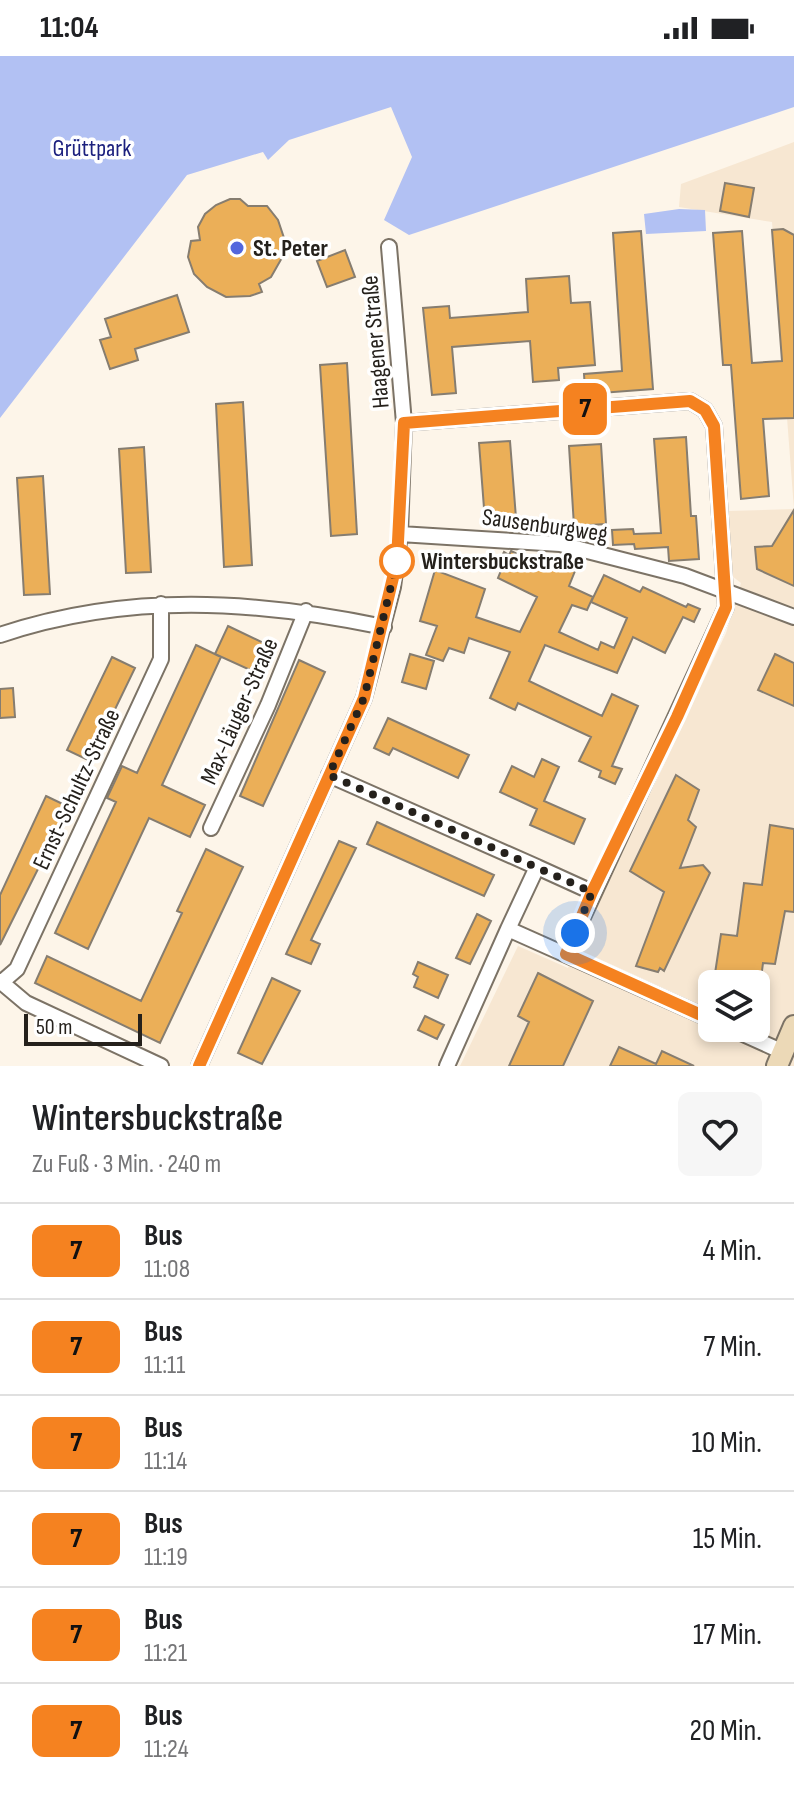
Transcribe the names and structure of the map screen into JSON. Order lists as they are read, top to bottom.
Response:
{
  "streets": {
    "street": [
      "Haagener Straße",
      "Sausenburgweg",
      "Max-Läuger-Straße",
      "Ernst-Schultz-Straße"
    ]
  },
  "crossings": [
    ["Haagener Straße", "Sausenburgweg"]
  ],
  "parks": ["Grüttpark"],
  "places": ["St. Peter", "Wintersbuckstraße"],
  "lines": ["bus line 7"],
  "scale_bar": "50 m",
  "page": {
    "status": "11:04",
    "on_map": "7",
    "scale": "50 m",
    "heading": ["Wintersbuckstraße", "Zu Fuß · 3 Min. · 240 m"],
    "list": [
      {
        "mark": "7",
        "name": "Bus",
        "note": "11:08",
        "value": "4 Min."
      },
      {
        "mark": "7",
        "name": "Bus",
        "note": "11:11",
        "value": "7 Min."
      },
      {
        "mark": "7",
        "name": "Bus",
        "note": "11:14",
        "value": "10 Min."
      },
      {
        "mark": "7",
        "name": "Bus",
        "note": "11:19",
        "value": "15 Min."
      },
      {
        "mark": "7",
        "name": "Bus",
        "note": "11:21",
        "value": "17 Min."
      },
      {
        "mark": "7",
        "name": "Bus",
        "note": "11:24",
        "value": "20 Min."
      }
    ]
  }
}
